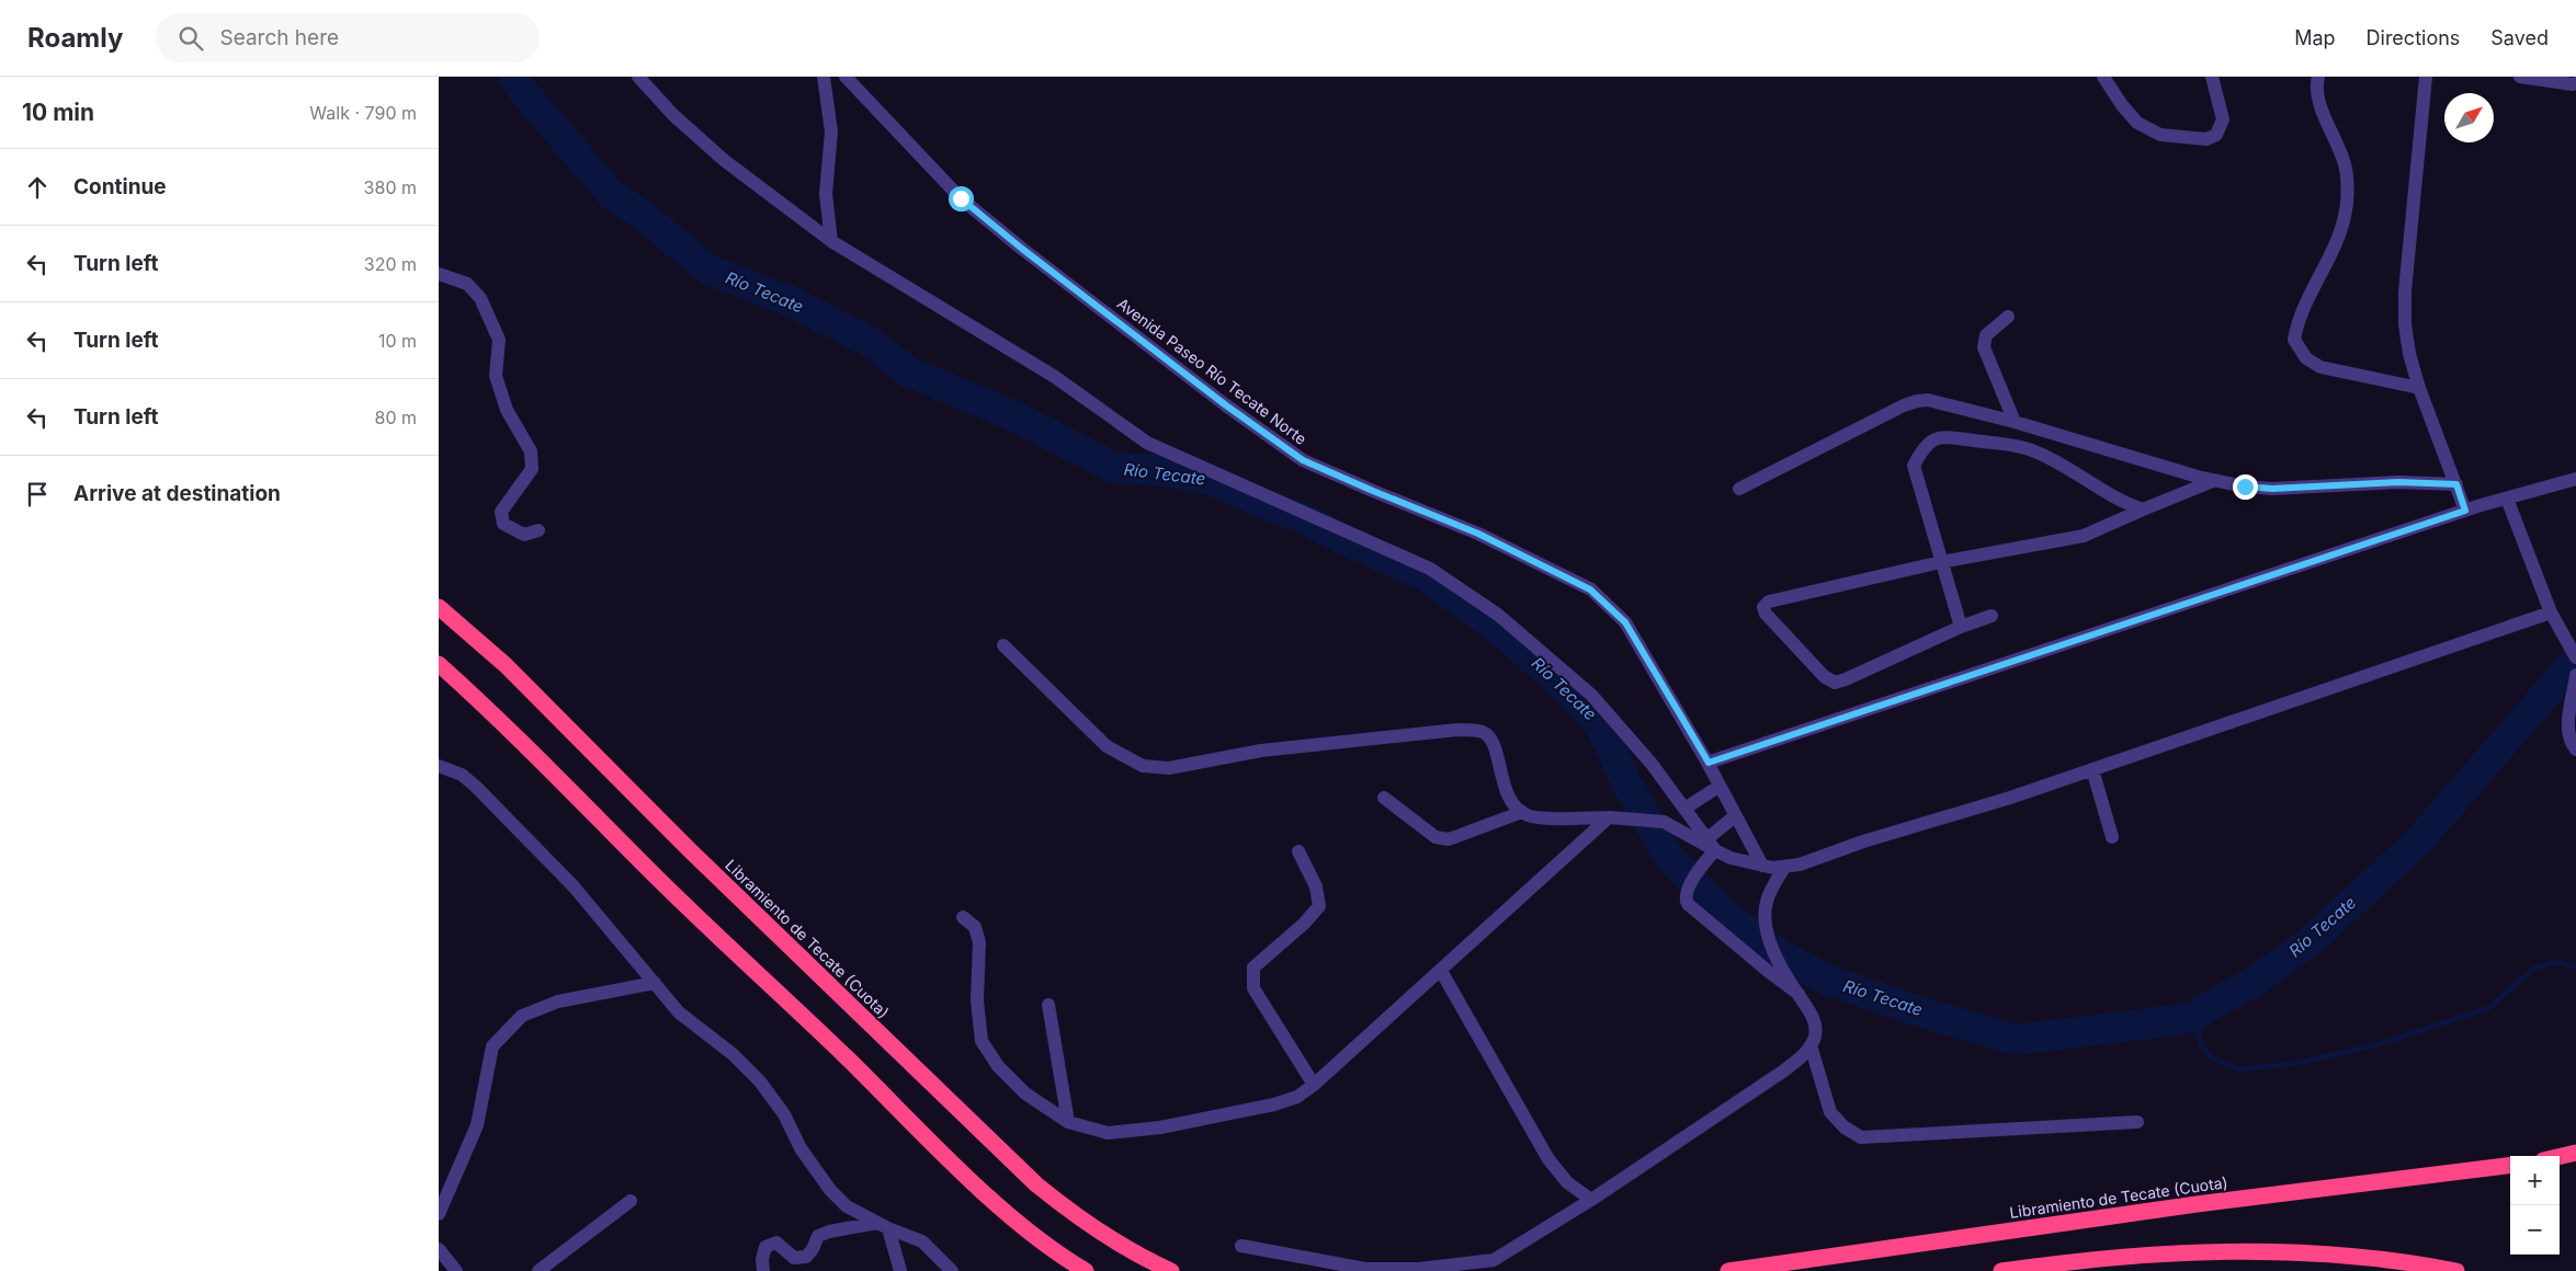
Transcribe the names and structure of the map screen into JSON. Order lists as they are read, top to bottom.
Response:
{
  "streets": {
    "highway": ["Libramiento de Tecate (Cuota)"],
    "street": ["Avenida Paseo Río Tecate Norte"]
  },
  "water": ["Río Tecate"],
  "north": "top right",
  "page": {
    "header": "Roamly",
    "search": "Search here",
    "nav": ["Map", "Directions", "Saved"],
    "heading": ["10 min", "Walk · 790 m"],
    "list": [
      ["Continue", "380 m"],
      ["Turn left", "320 m"],
      ["Turn left", "10 m"],
      ["Turn left", "80 m"],
      "Arrive at destination"
    ],
    "map_buttons": ["+", "−"]
  }
}
